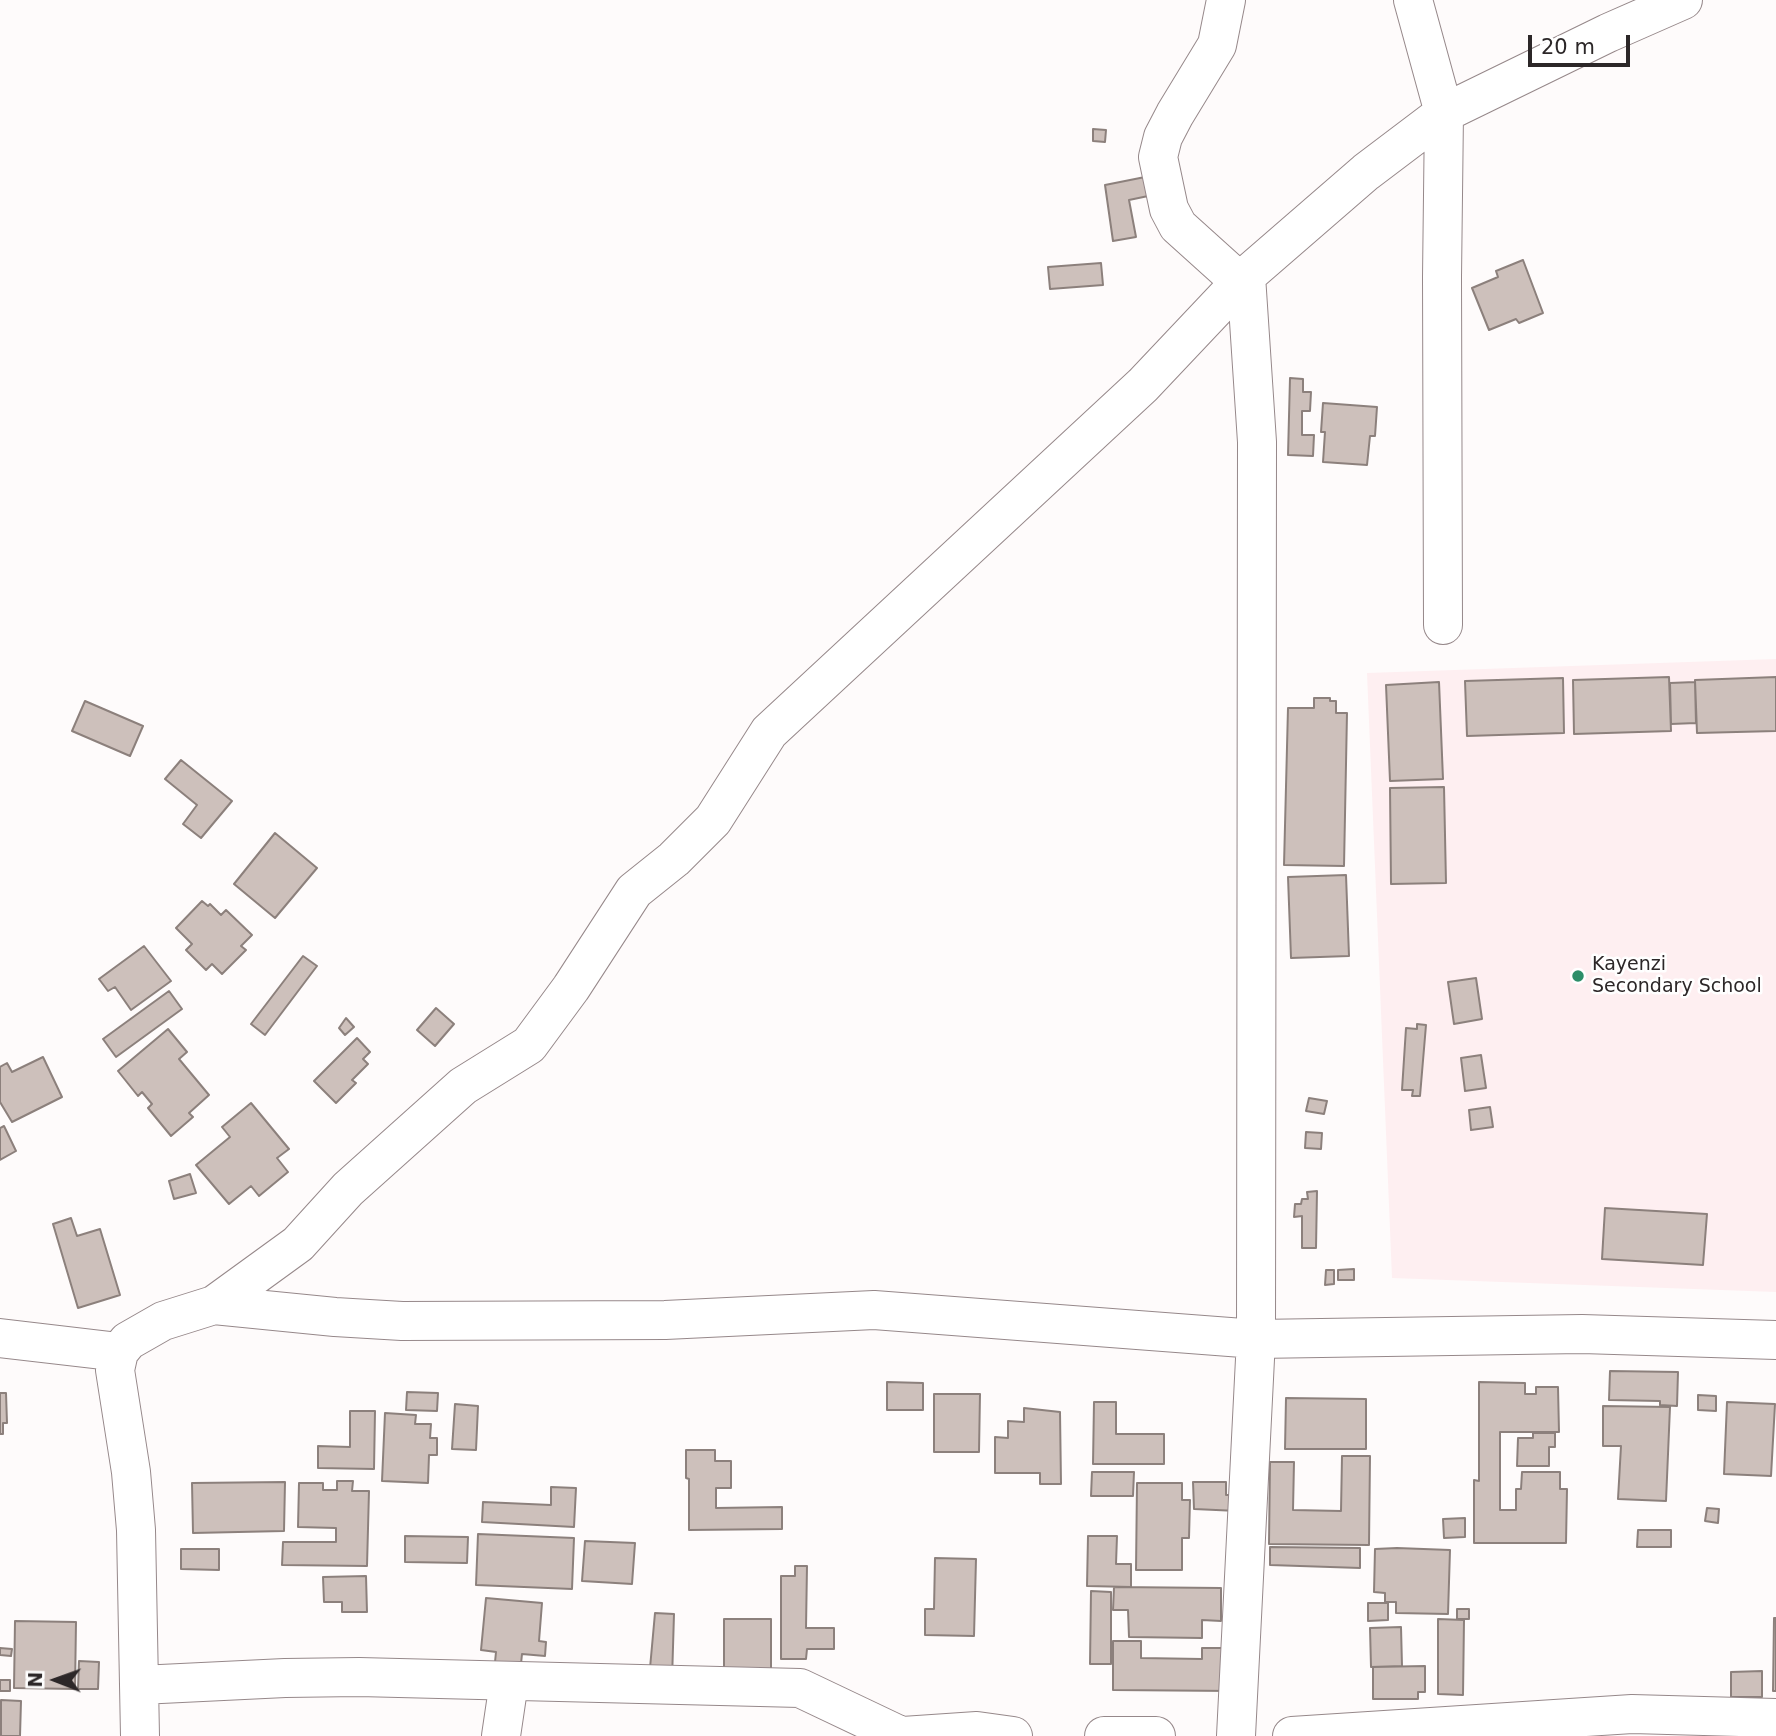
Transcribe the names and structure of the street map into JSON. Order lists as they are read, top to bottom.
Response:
{
  "places": ["Kayenzi Secondary School"],
  "scale_bar": "20 m",
  "north": "left"
}
